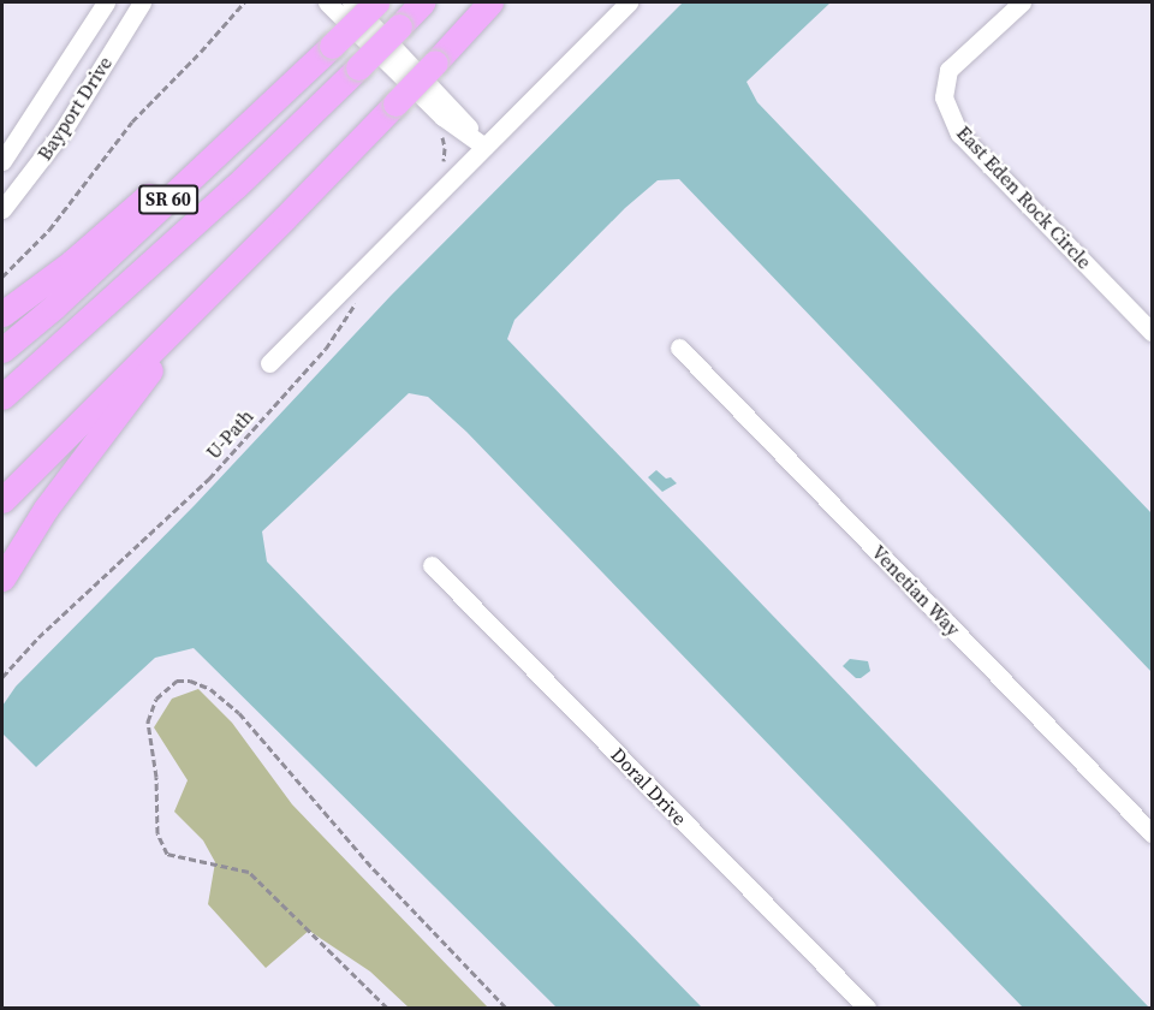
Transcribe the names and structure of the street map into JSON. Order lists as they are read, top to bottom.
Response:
{
  "streets": {
    "highway": ["SR 60"],
    "street": [
      "Bayport Drive",
      "East Eden Rock Circle",
      "Venetian Way",
      "Doral Drive"
    ],
    "path": ["U-Path"]
  }
}
